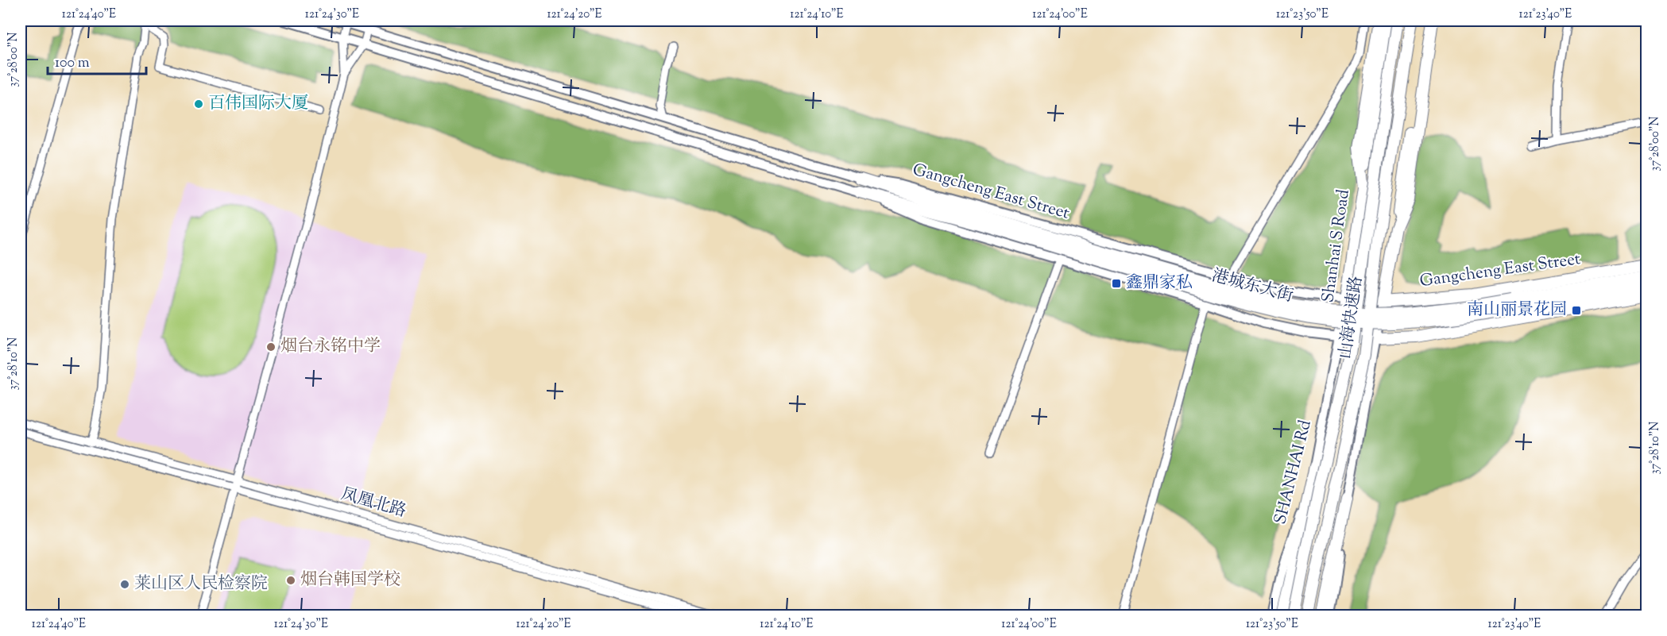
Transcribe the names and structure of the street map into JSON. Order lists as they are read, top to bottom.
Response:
{
  "streets": {
    "highway": [
      "Gangcheng East Street",
      "Shanhai S Road",
      "港城东大街",
      "山海快速路"
    ],
    "main road": ["SHANHAI Rd"],
    "street": ["凤凰北路"]
  },
  "crossings": [
    ["Gangcheng East Street", "Shanhai S Road"],
    ["Gangcheng East Street", "港城东大街"],
    ["Shanhai S Road", "SHANHAI Rd"]
  ],
  "places": {
    "other": [
      "百伟国际大厦",
      "烟台永铭中学",
      "烟台韩国学校",
      "莱山区人民检察院"
    ],
    "transit": ["鑫鼎家私", "南山丽景花园"]
  },
  "scale_bar": "100 m",
  "coordinates": [
    "121°24'40\"E",
    "121°24'30\"E",
    "121°24'20\"E",
    "121°24'10\"E",
    "121°24'00\"E",
    "121°23'50\"E",
    "121°23'40\"E",
    "37°28'00\"N",
    "37°28'10\"N"
  ]
}
